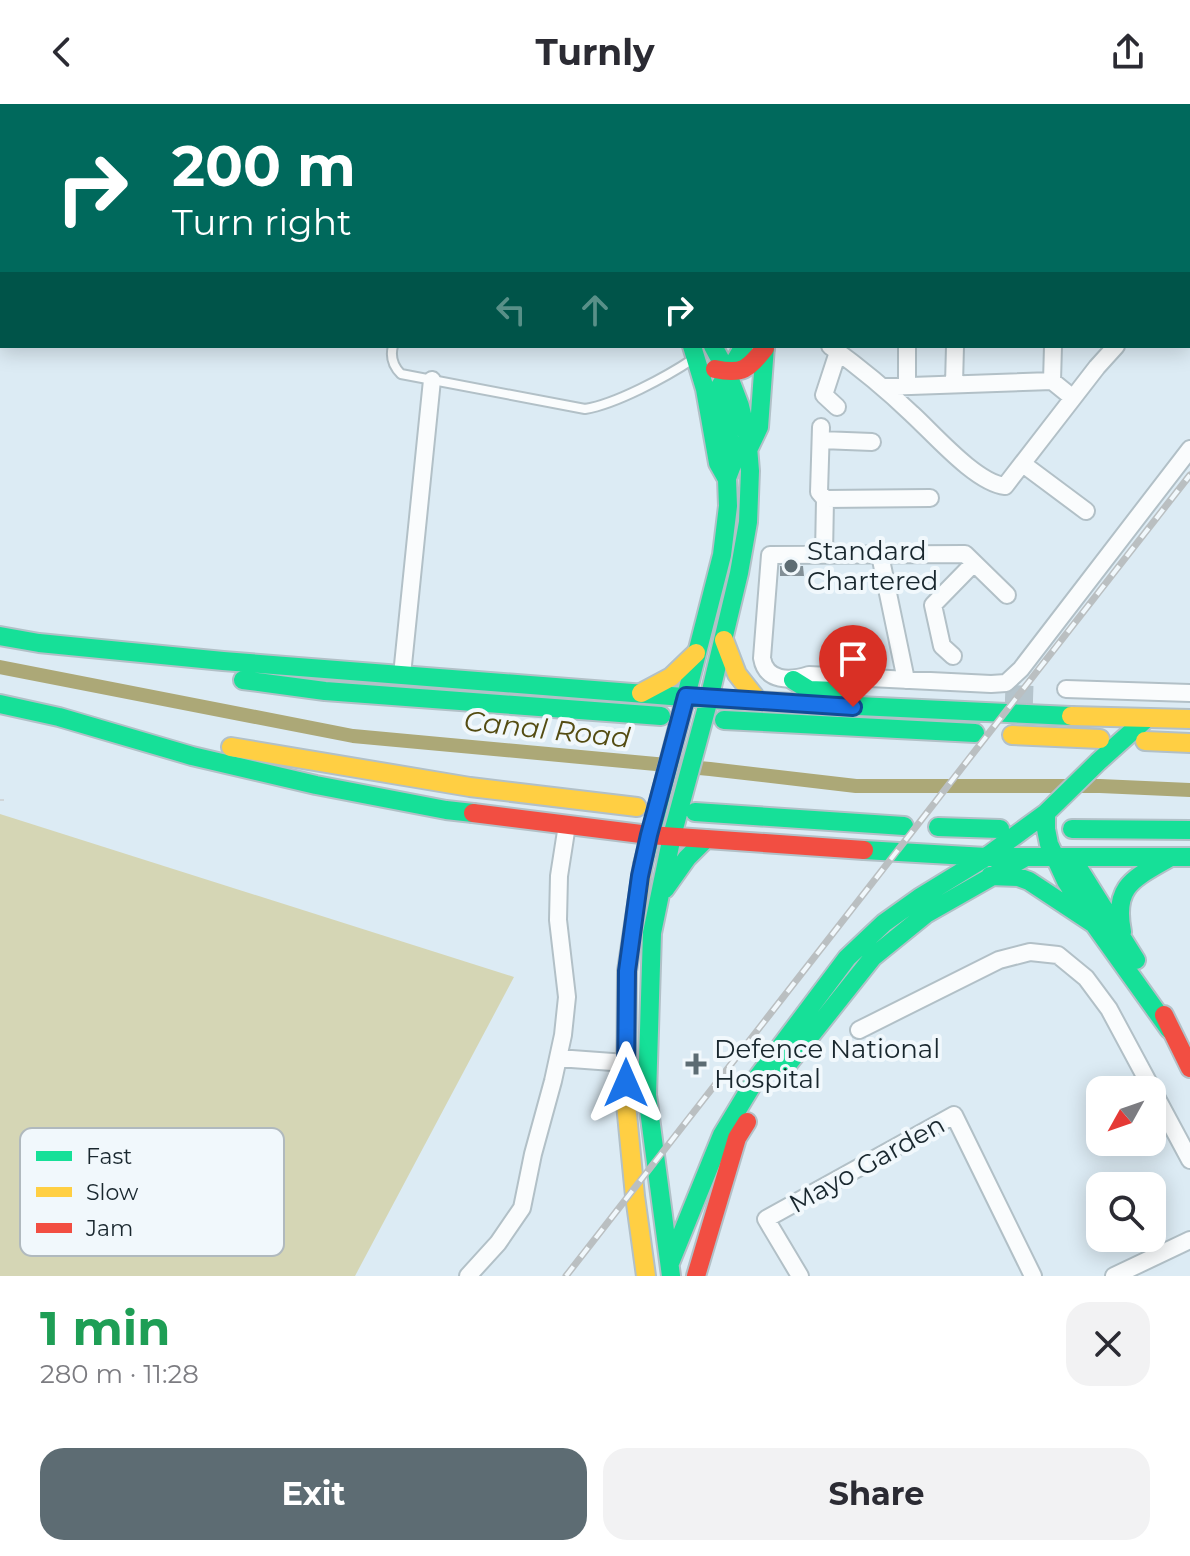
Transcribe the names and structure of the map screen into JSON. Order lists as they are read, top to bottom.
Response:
{
  "streets": {
    "street": ["Mayo Garden"]
  },
  "water": ["Canal Road"],
  "places": {
    "other": ["Standard Chartered"],
    "health": ["Defence National Hospital"]
  },
  "legend": ["Fast", "Slow", "Jam"],
  "north": "bottom left",
  "page": {
    "header": "Turnly",
    "turn": ["200 m", "Turn right"],
    "heading": ["1 min", "280 m · 11:28"],
    "buttons": ["Exit", "Share"]
  }
}
